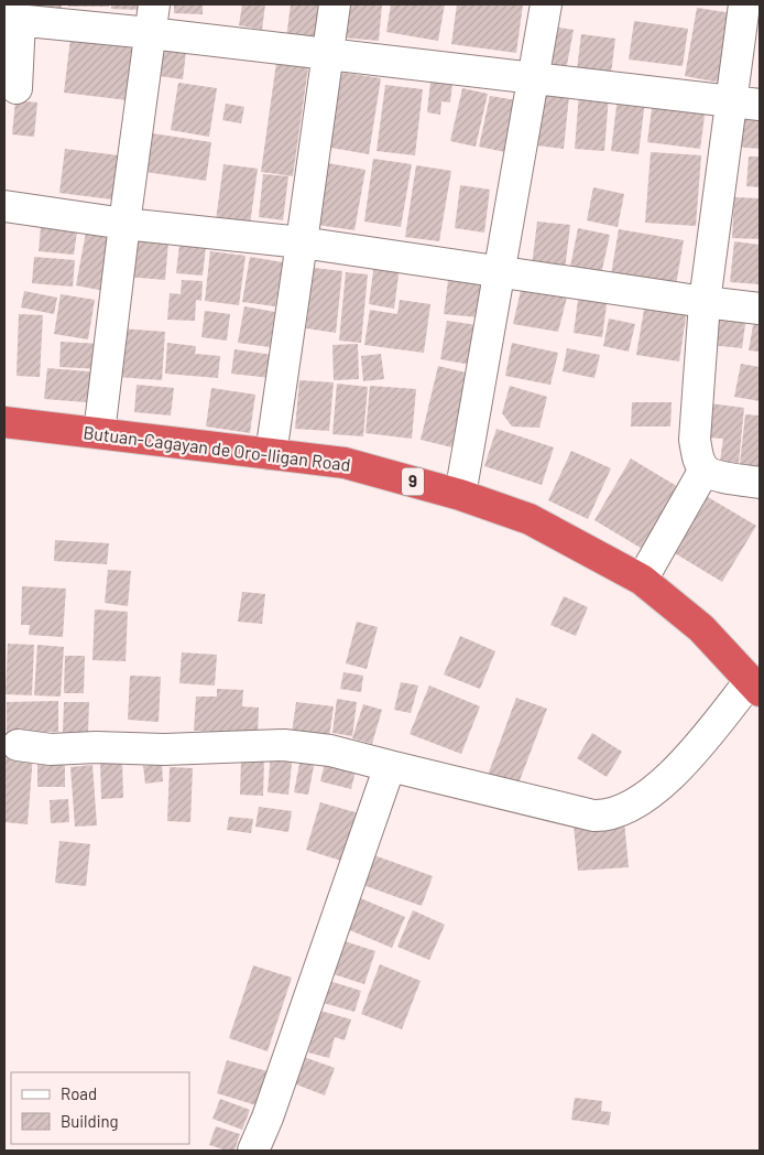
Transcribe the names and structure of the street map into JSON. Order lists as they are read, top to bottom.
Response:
{
  "streets": {
    "highway": ["Butuan-Cagayan de Oro-Iligan Road", "9"]
  },
  "legend": ["Road", "Building"]
}
